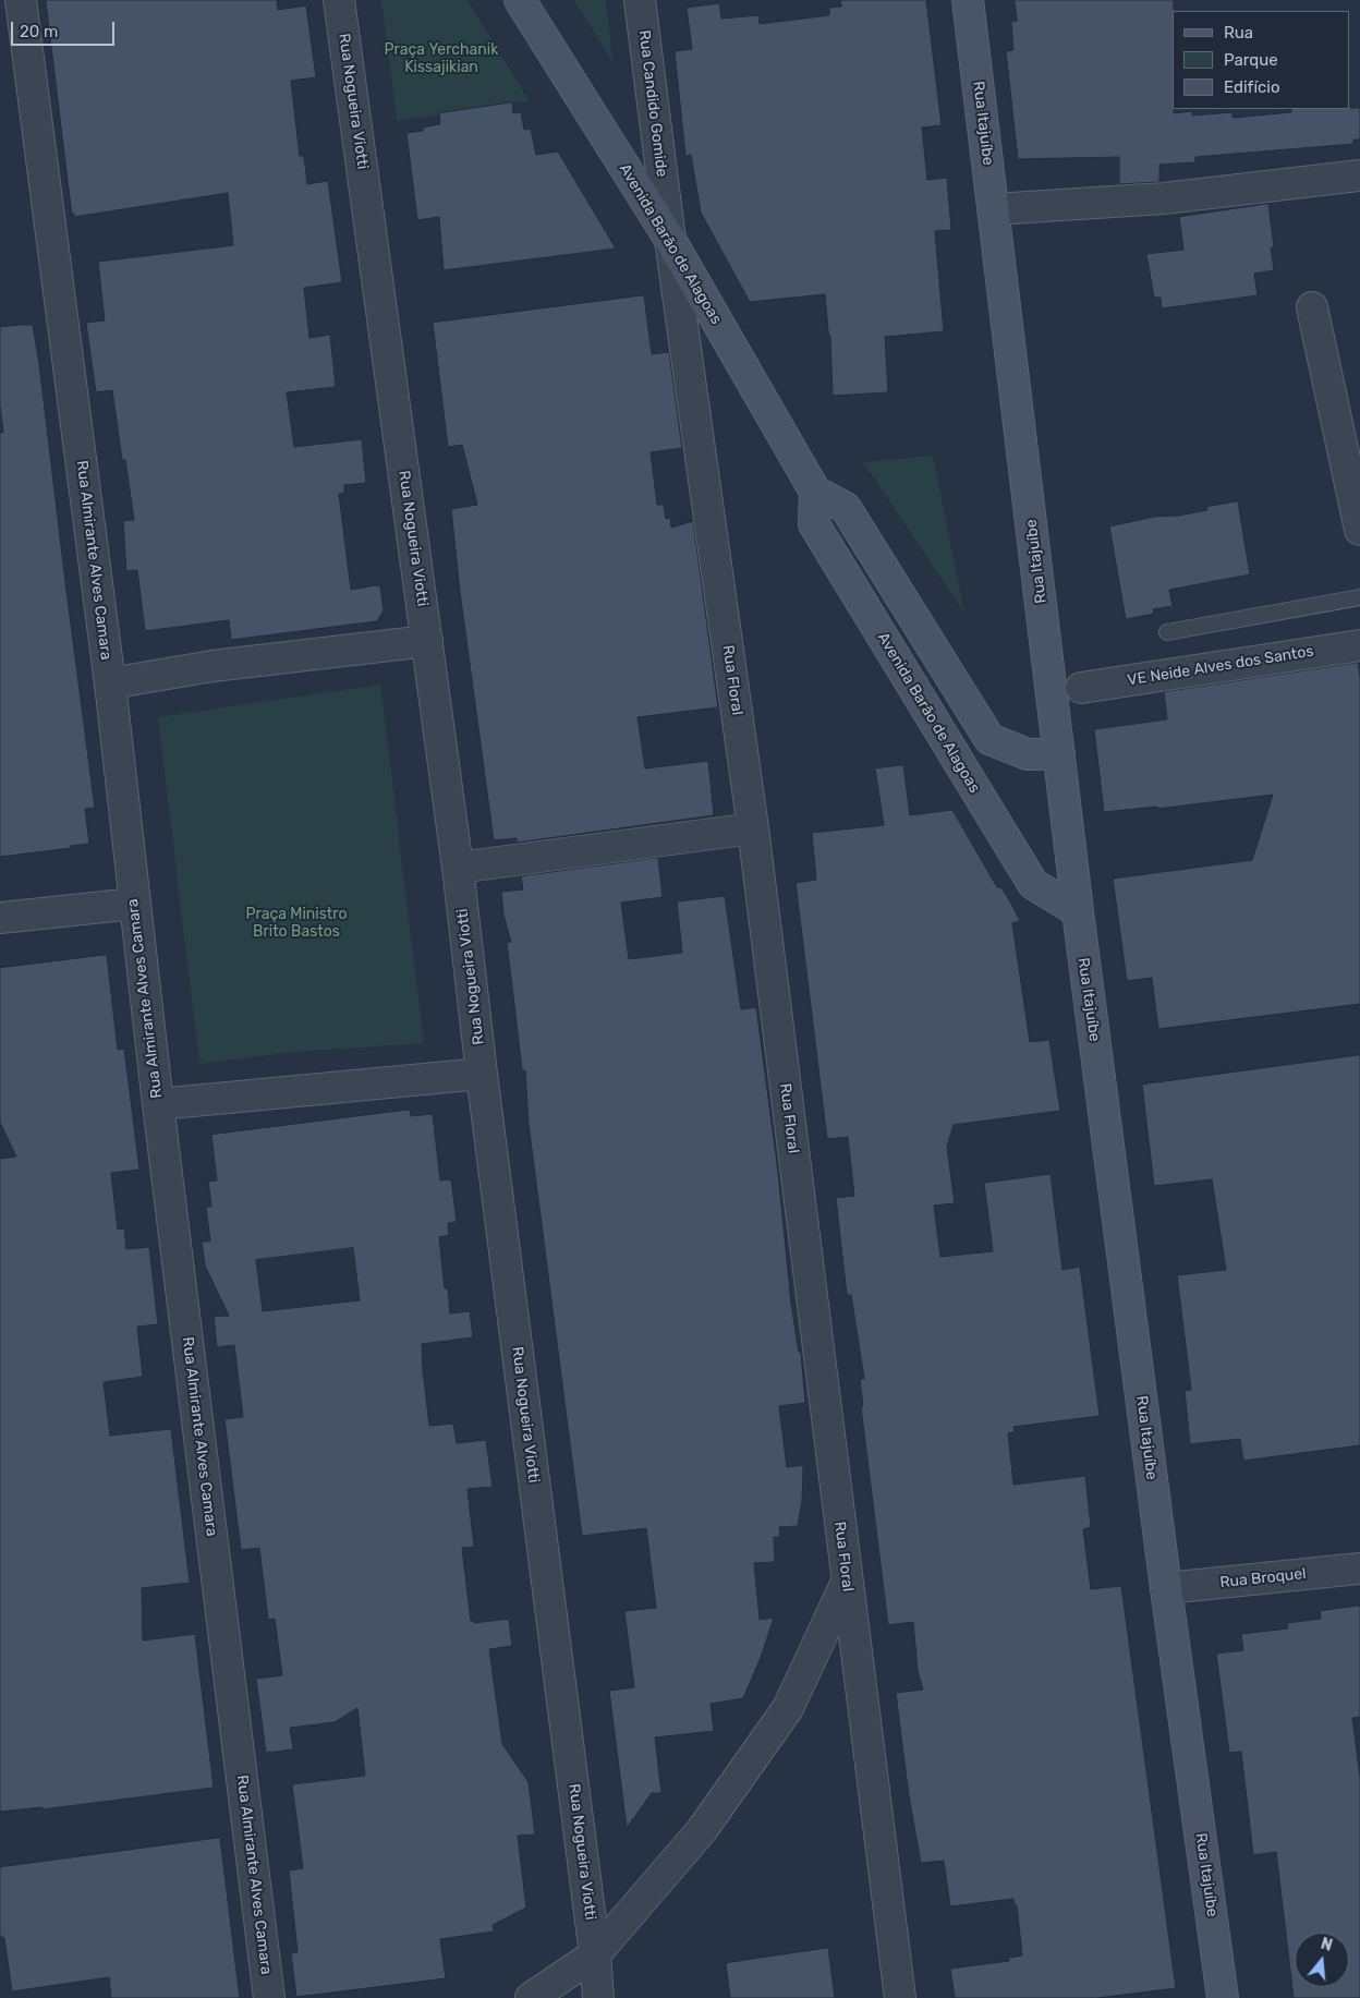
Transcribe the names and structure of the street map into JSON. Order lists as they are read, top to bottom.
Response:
{
  "streets": {
    "main road": ["Rua Itajuíbe", "Avenida Barão de Alagoas"],
    "street": [
      "Rua Nogueira Viotti",
      "Rua Candido Gomide",
      "Rua Almirante Alves Camara",
      "VE Neide Alves dos Santos",
      "Rua Floral",
      "Rua Broquel"
    ]
  },
  "crossings": [
    ["Rua Candido Gomide", "Avenida Barão de Alagoas"],
    ["Rua Candido Gomide", "Rua Floral"],
    ["Rua Itajuíbe", "Avenida Barão de Alagoas"],
    ["Rua Itajuíbe", "Rua Broquel"],
    ["Avenida Barão de Alagoas", "Rua Floral"]
  ],
  "parks": ["Praça Yerchanik Kissajikian", "Praça Ministro Brito Bastos"],
  "legend": ["Rua", "Parque", "Edifício"],
  "scale_bar": "20 m",
  "north": "top"
}
